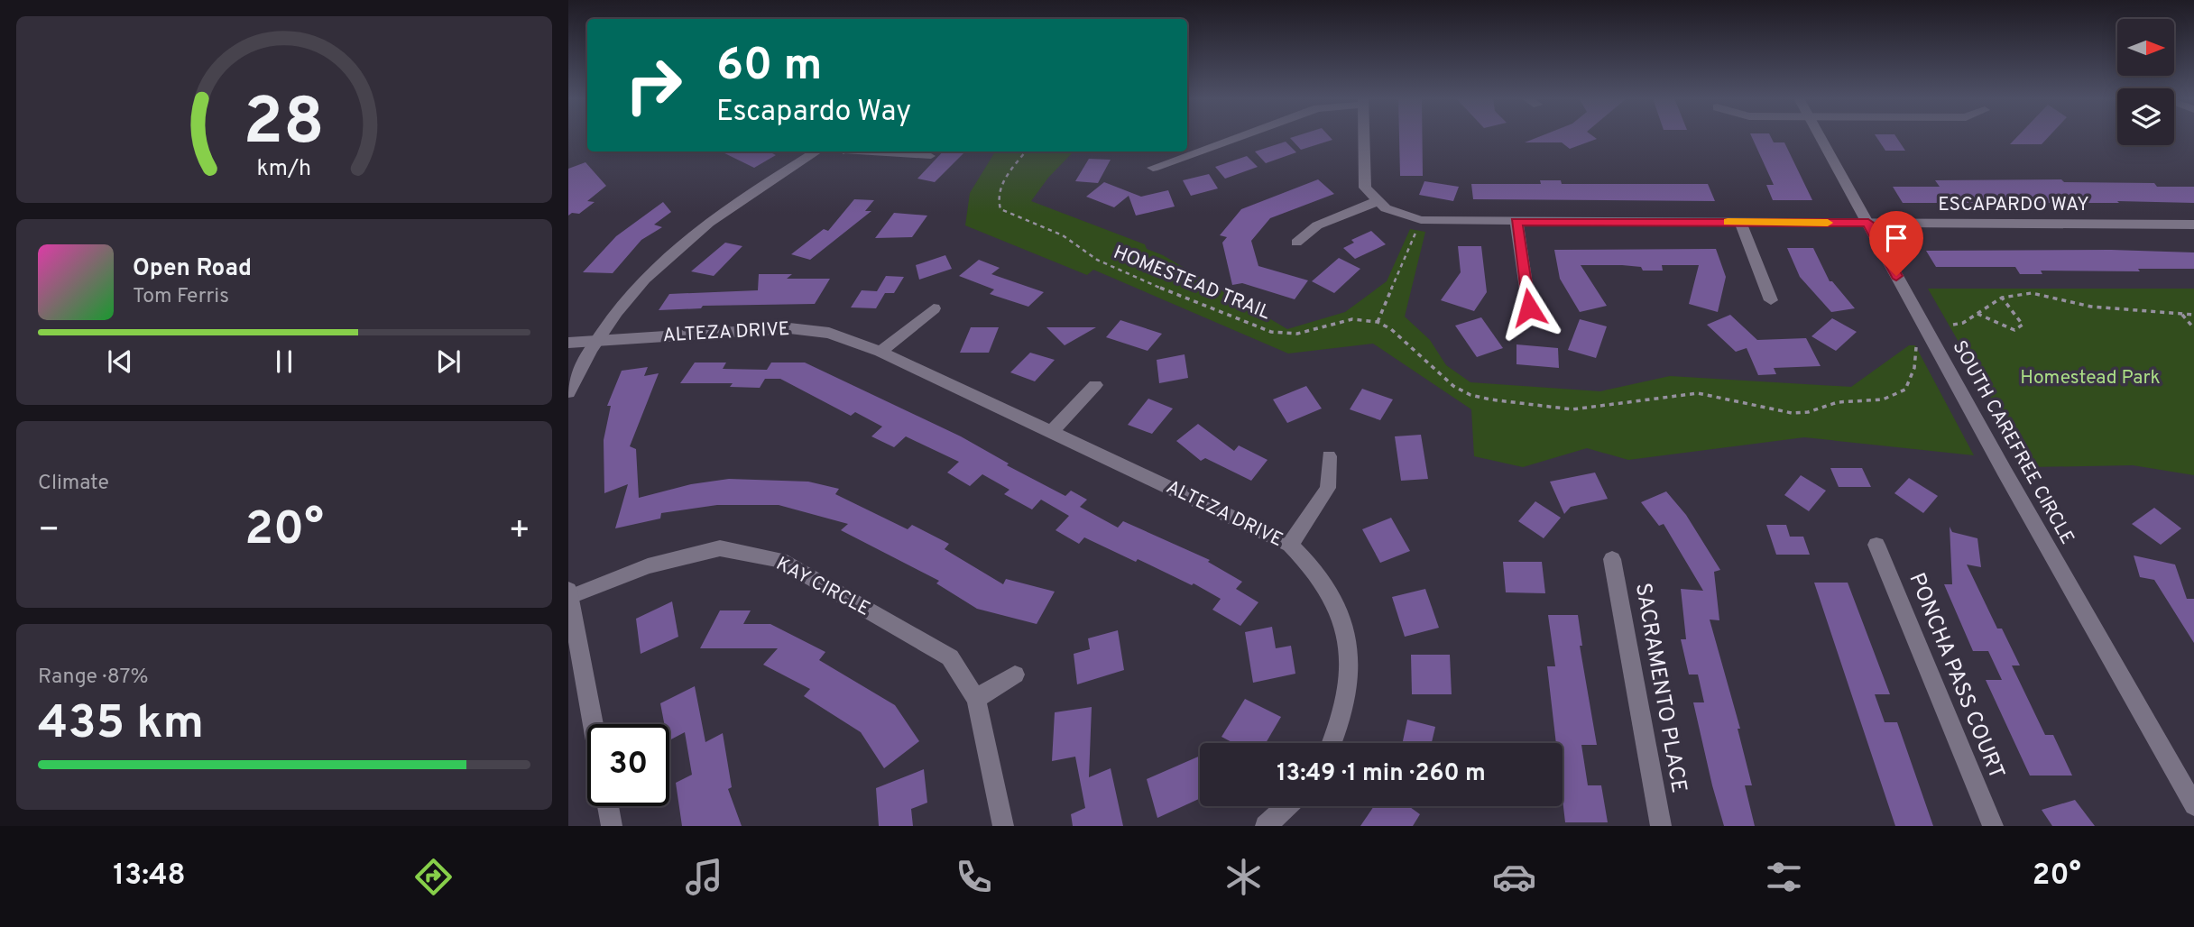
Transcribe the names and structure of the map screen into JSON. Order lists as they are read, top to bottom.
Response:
{
  "streets": {
    "street": [
      "ESCAPARDO WAY",
      "ALTEZA DRIVE",
      "SOUTH CAREFREE CIRCLE",
      "KAY CIRCLE",
      "PONCHA PASS COURT",
      "SACRAMENTO PLACE"
    ],
    "path": ["HOMESTEAD TRAIL"]
  },
  "crossings": [
    ["ESCAPARDO WAY", "SOUTH CAREFREE CIRCLE"]
  ],
  "parks": ["Homestead Park"],
  "north": "right",
  "page": {
    "turn": ["60 m", "Escapardo Way"],
    "song": ["Open Road", "Tom Ferris"],
    "tile": [
      "Climate",
      ["Range · 87%", "435 km"]
    ],
    "heat": ["−", "20°", "+"],
    "limit": "30",
    "trip": "13:49 · 1 min · 260 m",
    "tabs": ["13:48", "20°"],
    "gauge": ["28", "km/h"]
  }
}
